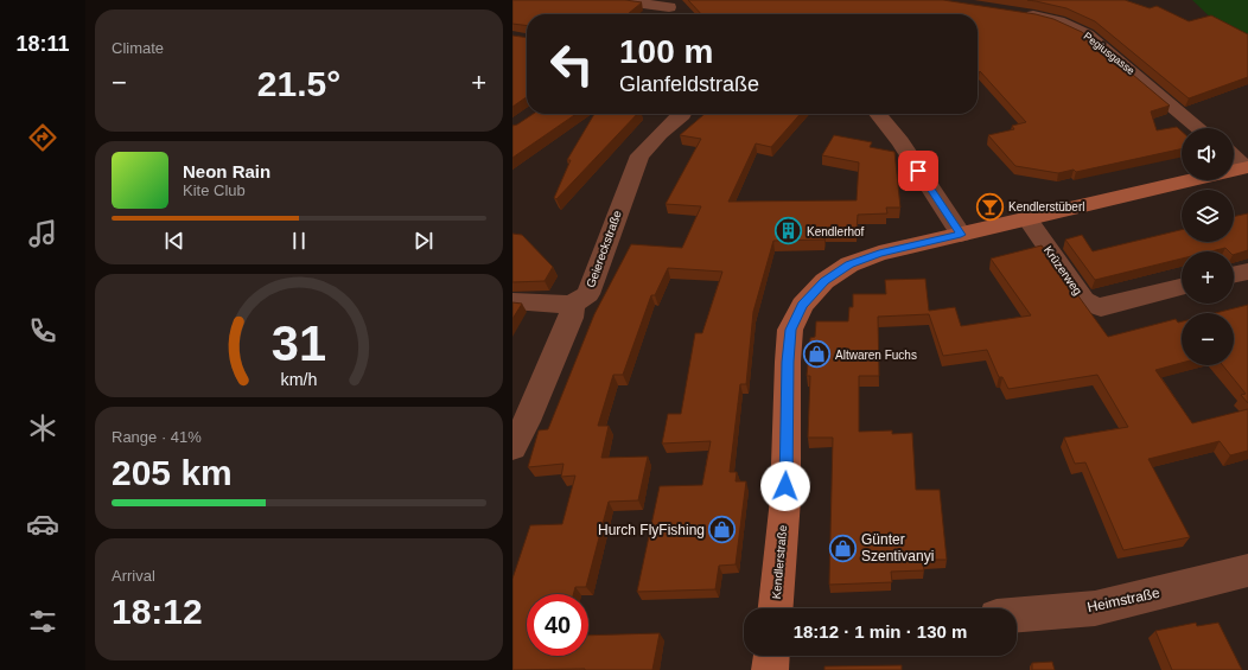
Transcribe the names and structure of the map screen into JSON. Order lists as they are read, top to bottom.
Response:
{
  "streets": {
    "street": [
      "Pegiusgasse",
      "Geiereckstraße",
      "Krüzerweg",
      "Kendlerstraße",
      "Heimstraße"
    ]
  },
  "crossings": [
    ["Krüzerweg", "Kendlerstraße"]
  ],
  "places": {
    "bar": ["Kendlerstüberl"],
    "building": ["Kendlerhof"],
    "shop": ["Altwaren Fuchs", "Hurch FlyFishing", "Günter Szentivanyi"]
  },
  "page": {
    "tabs": "18:11",
    "tile": [
      "Climate",
      ["Range · 41%", "205 km"],
      ["Arrival", "18:12"]
    ],
    "turn": ["100 m", "Glanfeldstraße"],
    "heat": ["−", "21.5°", "+"],
    "map_buttons": ["+", "−"],
    "song": ["Neon Rain", "Kite Club"],
    "limit": "40",
    "trip": "18:12 · 1 min · 130 m",
    "gauge": ["31", "km/h"]
  }
}
